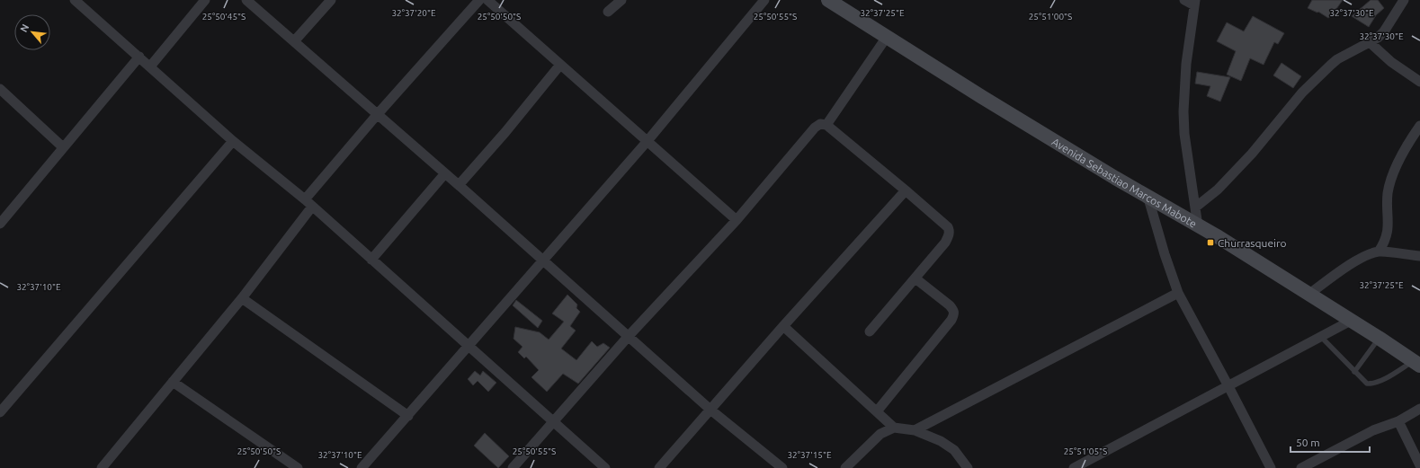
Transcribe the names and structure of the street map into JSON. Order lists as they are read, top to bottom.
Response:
{
  "streets": {
    "main road": ["Avenida Sebastiao Marcos Mabote"]
  },
  "places": {
    "transit": ["Churrasqueiro"]
  },
  "scale_bar": "50 m",
  "north": "top left",
  "coordinates": [
    "32°37'20\"E",
    "32°37'25\"E",
    "32°37'30\"E",
    "25°50'45\"S",
    "25°50'50\"S",
    "25°50'55\"S",
    "25°51'00\"S",
    "32°37'10\"E",
    "25°51'05\"S",
    "32°37'15\"E"
  ]
}
